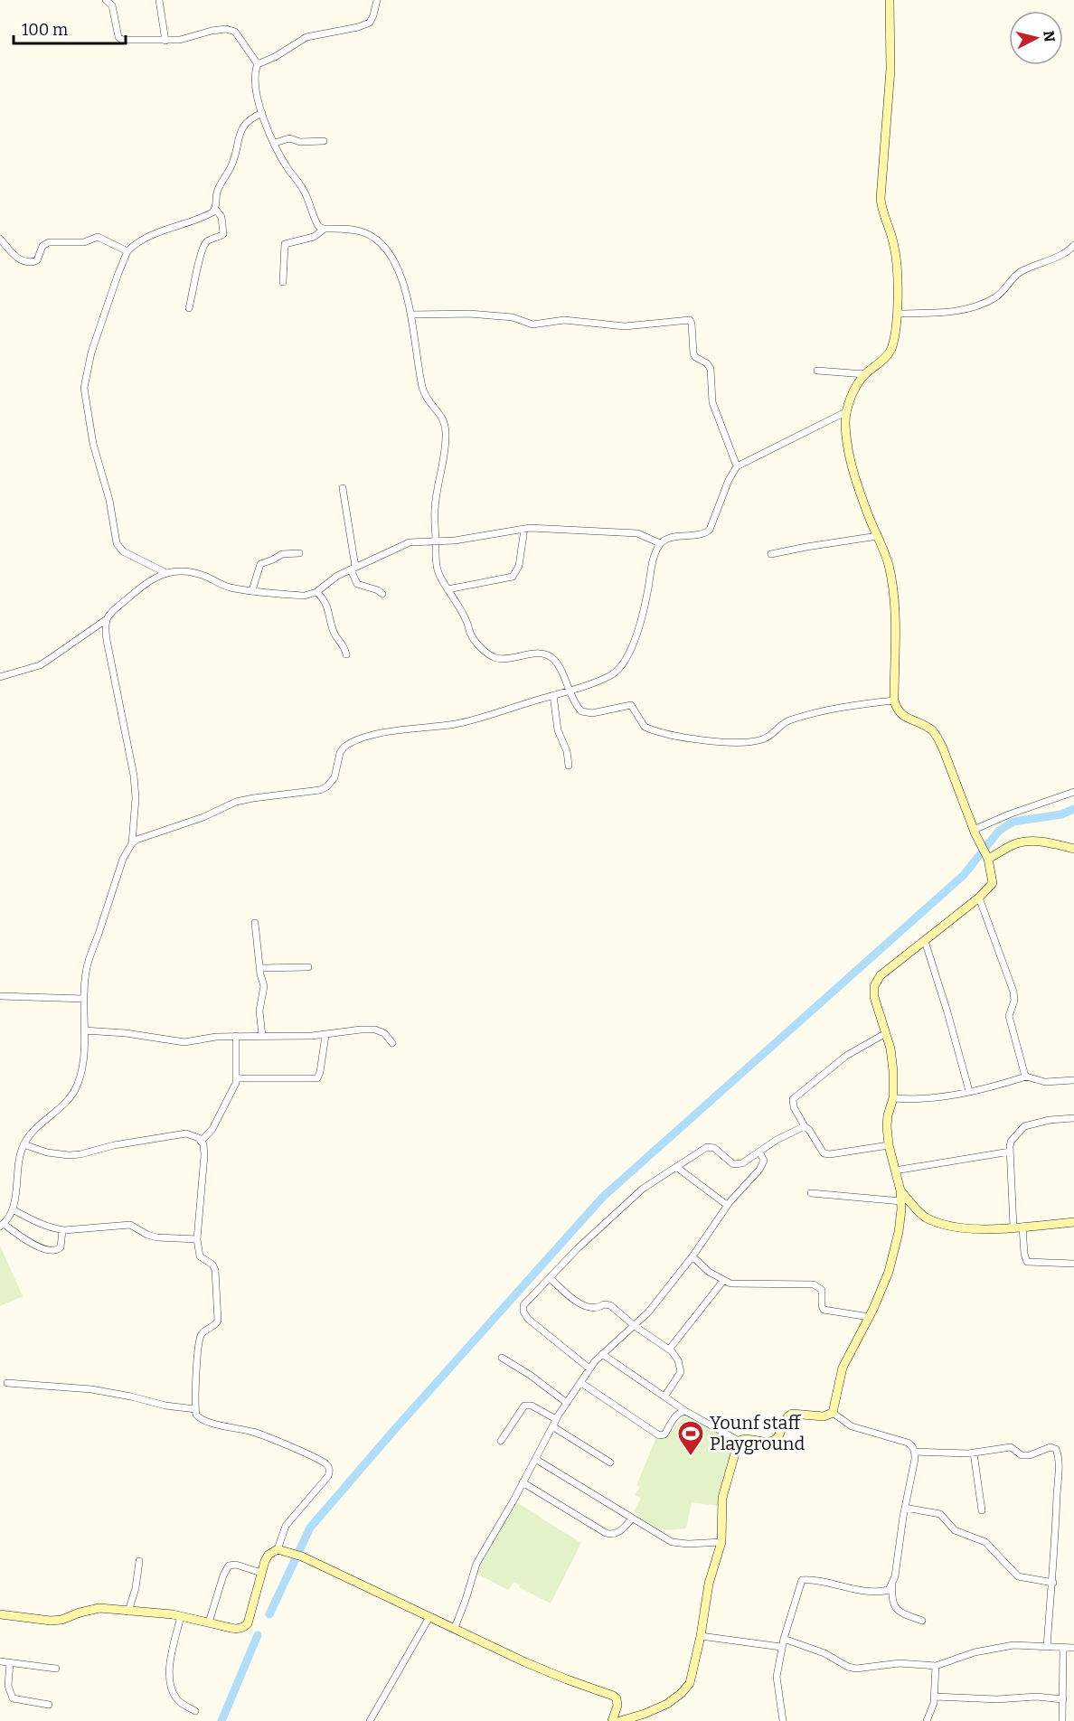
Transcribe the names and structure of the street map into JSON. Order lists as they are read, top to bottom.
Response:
{
  "places": {
    "sports": ["Younf staff Playground"]
  },
  "scale_bar": "100 m",
  "north": "right"
}
